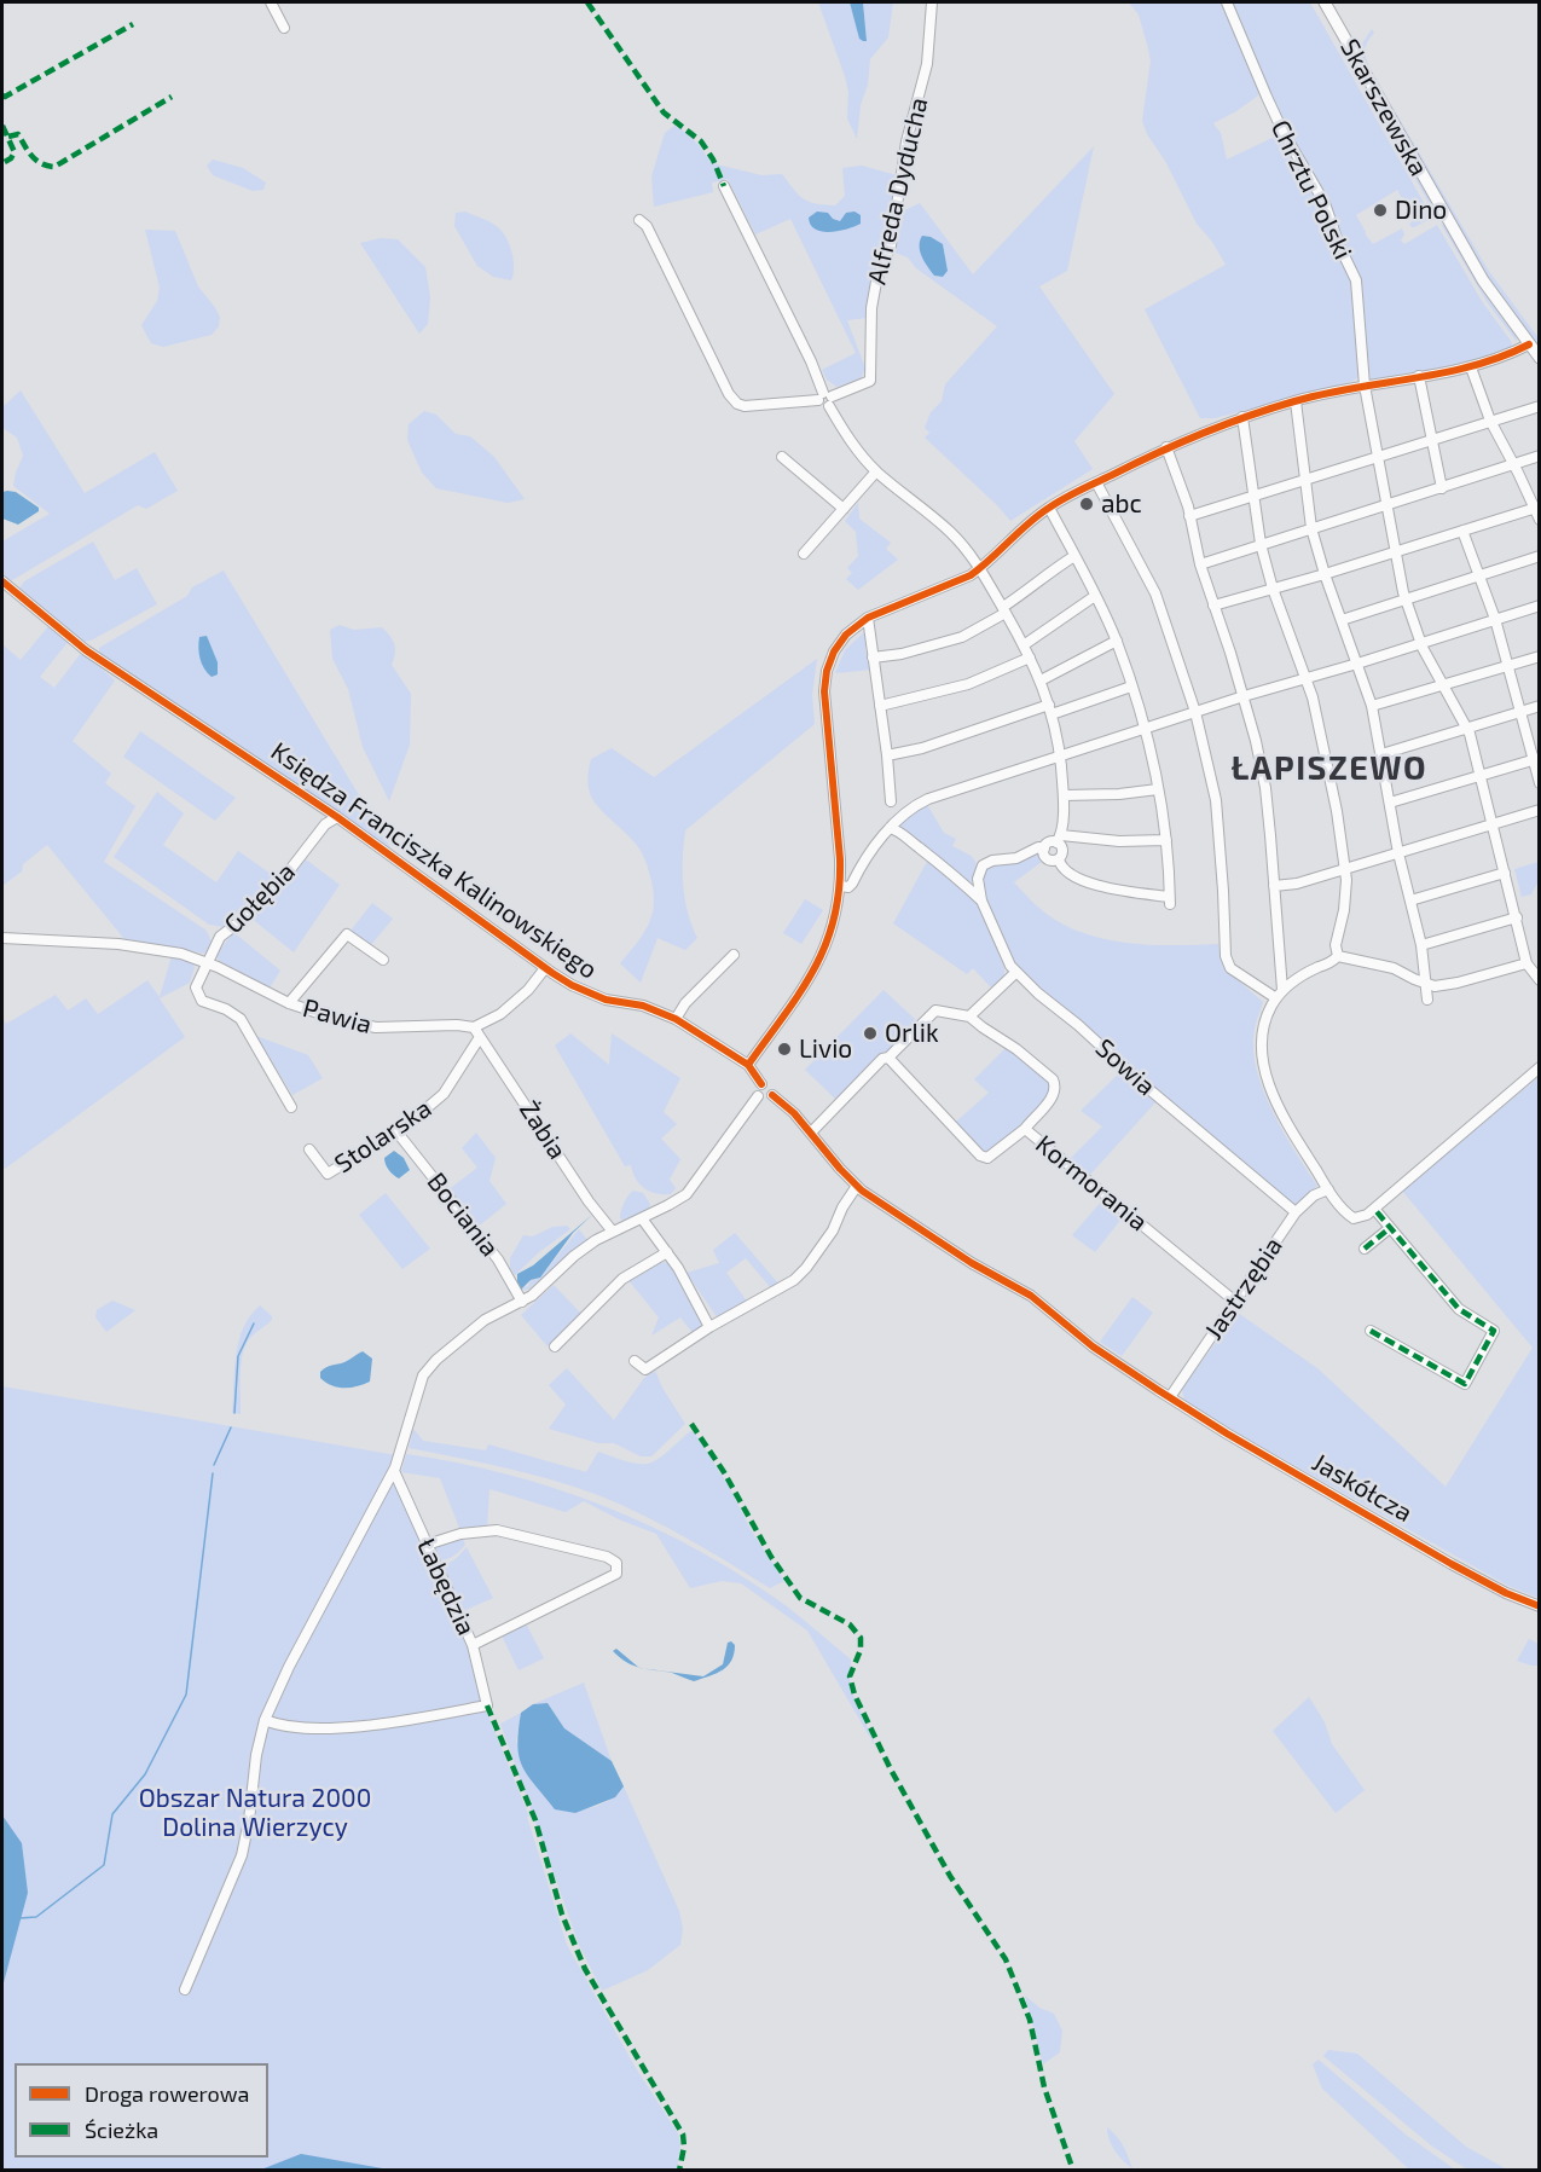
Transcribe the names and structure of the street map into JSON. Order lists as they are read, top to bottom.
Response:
{
  "streets": {
    "main road": ["Skarszewska"],
    "street": [
      "Chrztu Polski",
      "Alfreda Dyducha",
      "Księdza Franciszka Kalinowskiego",
      "Gołębia",
      "Pawia",
      "Sowia",
      "Żabia",
      "Stolarska",
      "Kormorania",
      "Bociania",
      "Jastrzębia",
      "Jaskółcza",
      "Łabędzia"
    ]
  },
  "crossings": [
    ["Księdza Franciszka Kalinowskiego", "Gołębia"],
    ["Gołębia", "Pawia"],
    ["Pawia", "Żabia"],
    ["Sowia", "Jastrzębia"],
    ["Żabia", "Stolarska"],
    ["Stolarska", "Bociania"],
    ["Kormorania", "Jastrzębia"],
    ["Jastrzębia", "Jaskółcza"]
  ],
  "districts": ["ŁAPISZEWO"],
  "parks": ["Obszar Natura 2000 Dolina Wierzycy"],
  "places": [
    "Dino",
    "abc",
    "Orlik",
    "Livio"
  ],
  "legend": ["Droga rowerowa", "Ścieżka"]
}
